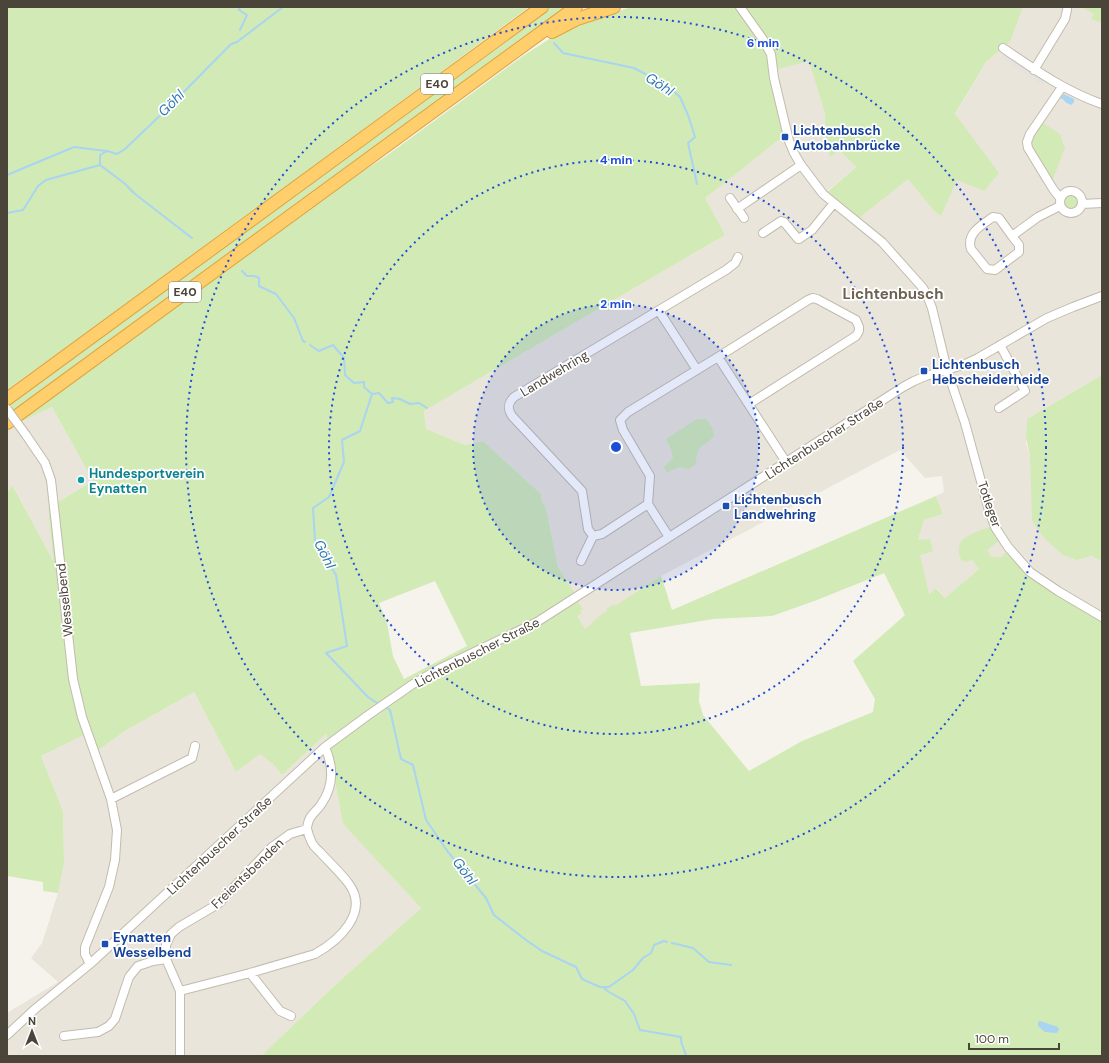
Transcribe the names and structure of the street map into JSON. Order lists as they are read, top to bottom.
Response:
{
  "streets": {
    "highway": ["E40"],
    "street": [
      "Landwehring",
      "Lichtenbuscher Straße",
      "Totleger",
      "Wesselbend",
      "Freientsbenden"
    ]
  },
  "crossings": [
    ["Lichtenbuscher Straße", "Totleger"],
    ["Lichtenbuscher Straße", "Wesselbend"]
  ],
  "districts": ["Lichtenbusch"],
  "water": ["Göhl"],
  "places": {
    "transit": [
      "Lichtenbusch Autobahnbrücke",
      "Lichtenbusch Hebscheiderheide",
      "Lichtenbusch Landwehring",
      "Eynatten Wesselbend"
    ],
    "other": ["Hundesportverein Eynatten"]
  },
  "scale_bar": "100 m",
  "north": "top",
  "rings": ["6 min", "4 min", "2 min"]
}
